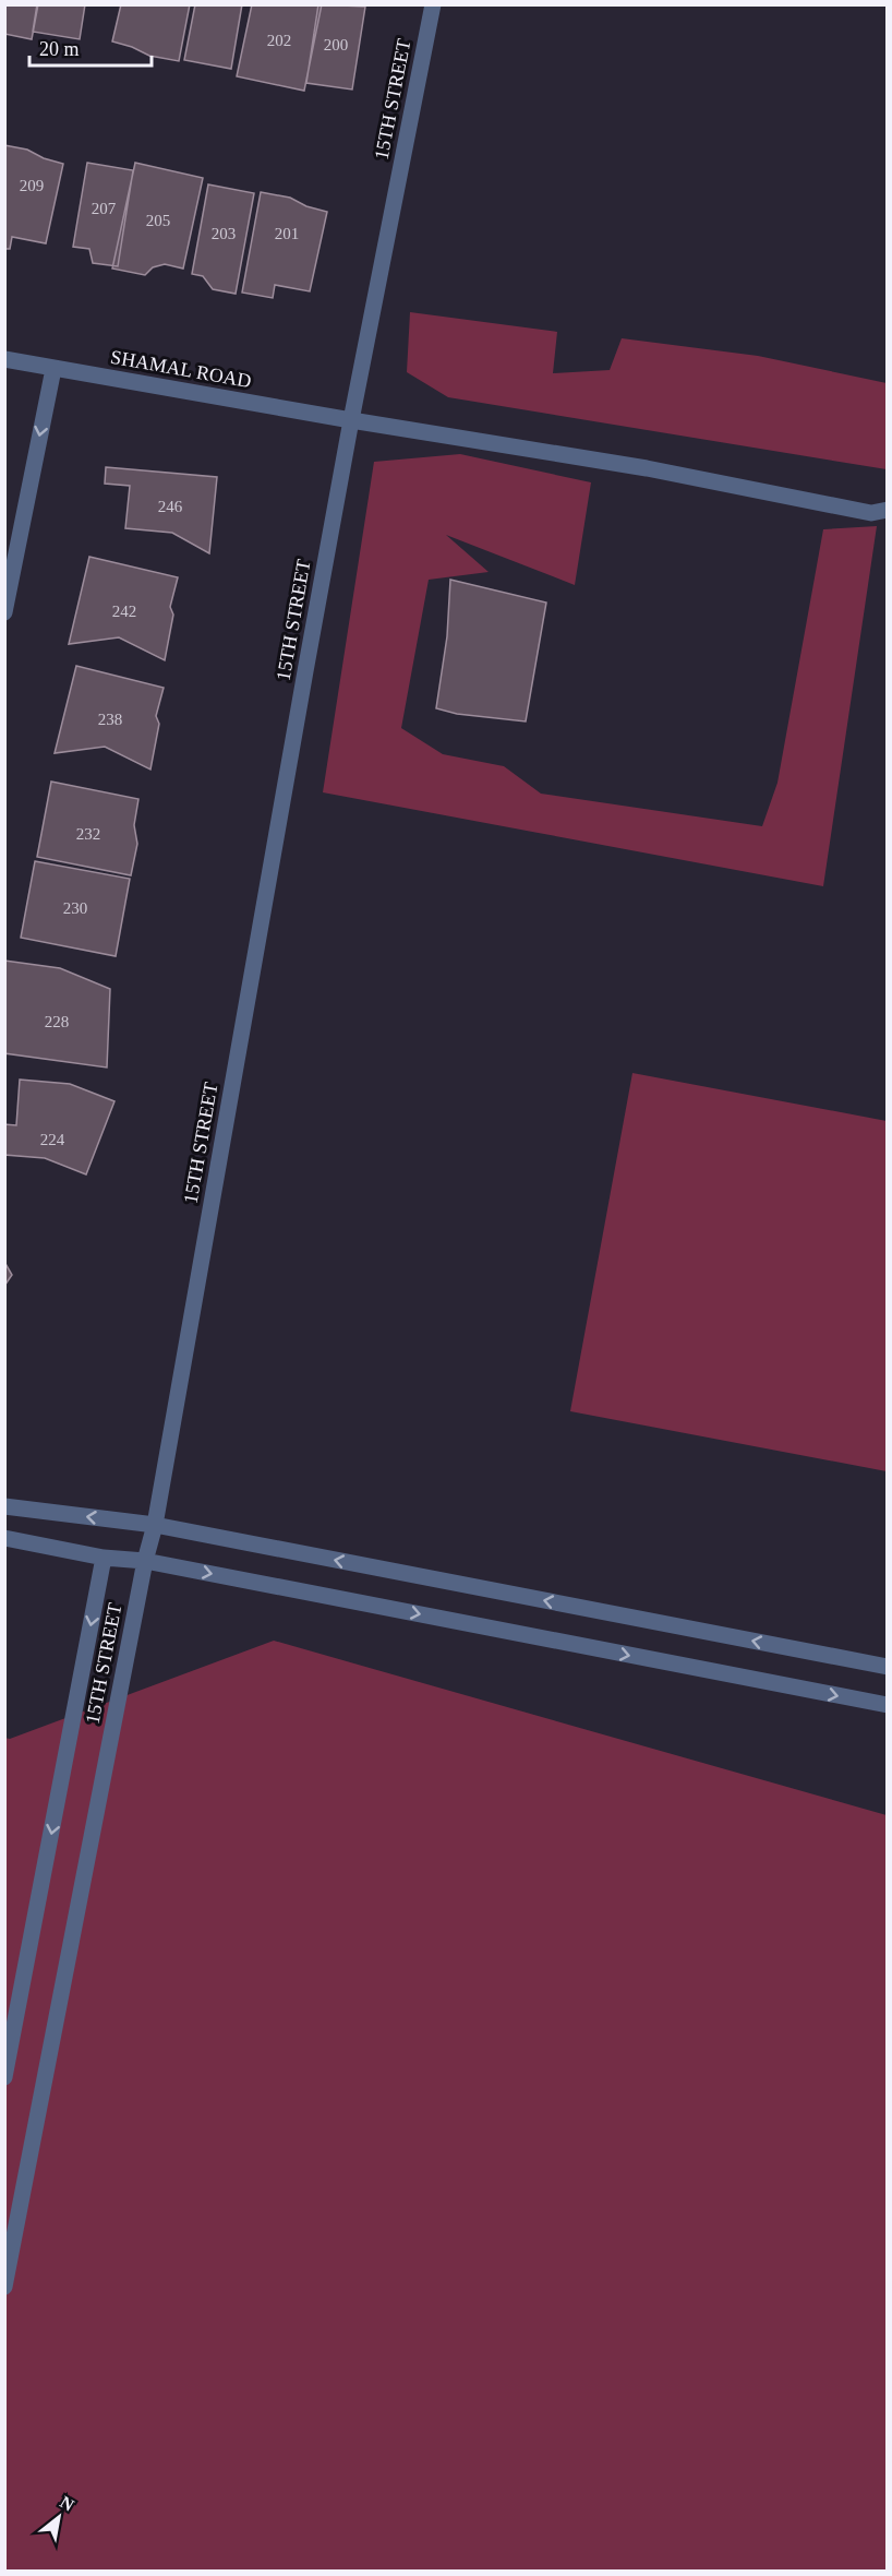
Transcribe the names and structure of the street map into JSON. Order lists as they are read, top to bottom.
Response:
{
  "streets": {
    "street": ["15TH STREET", "SHAMAL ROAD"]
  },
  "crossings": [
    ["15TH STREET", "SHAMAL ROAD"]
  ],
  "house_numbers": [
    "202",
    "200",
    "209",
    "207",
    "205",
    "203",
    "201",
    "246",
    "242",
    "238",
    "232",
    "230",
    "228",
    "224"
  ],
  "scale_bar": "20 m",
  "north": "top right"
}
